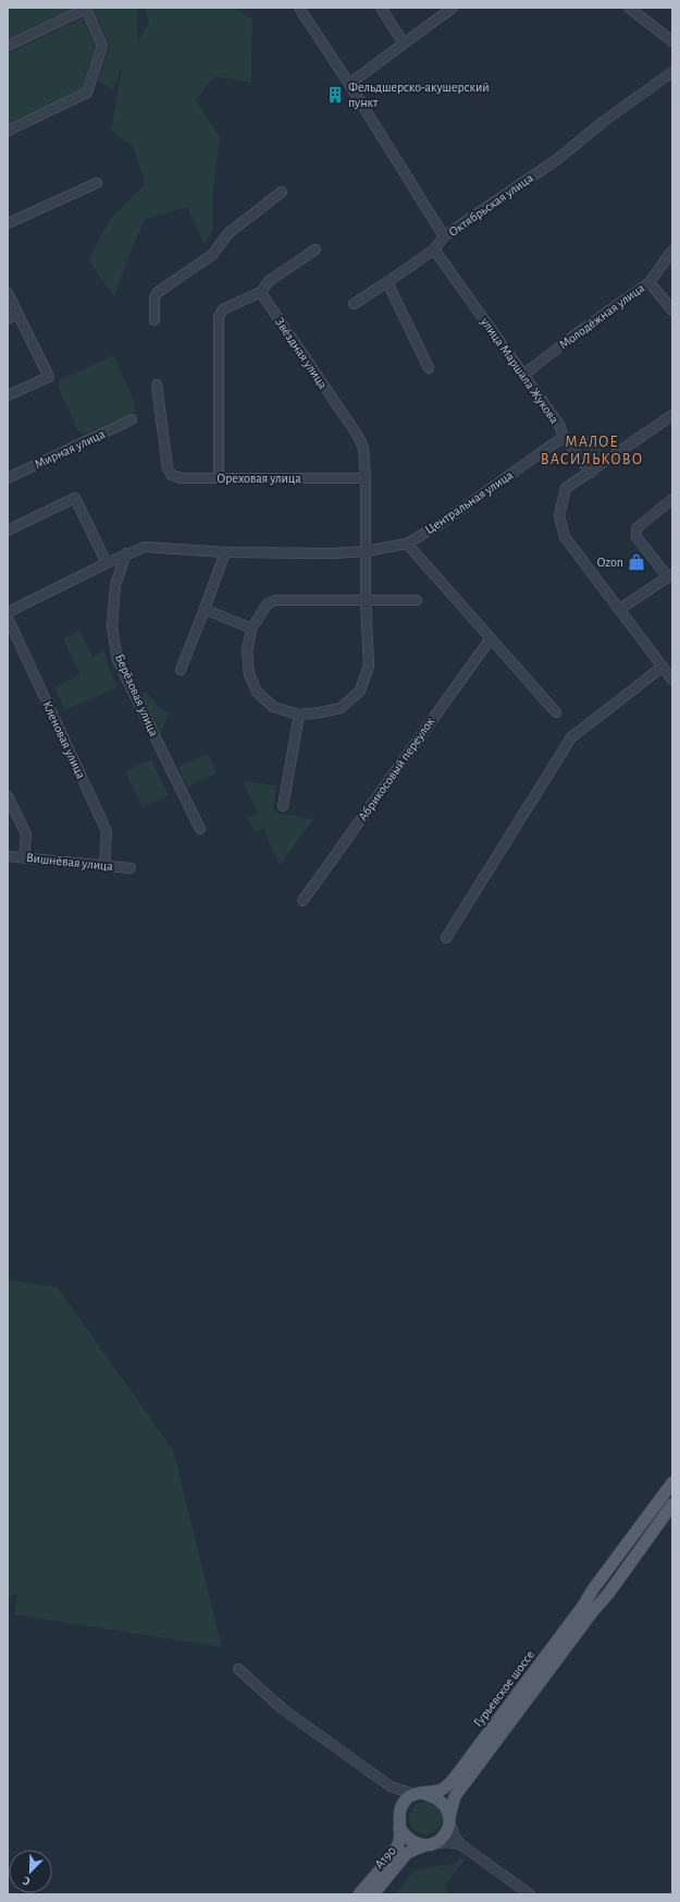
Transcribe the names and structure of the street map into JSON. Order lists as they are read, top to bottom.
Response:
{
  "streets": {
    "main road": ["Гурьевское шоссе", "А190"],
    "street": [
      "Октябрьская улица",
      "Молодёжная улица",
      "Звёздная улица",
      "улица Маршала Жукова",
      "Мирная улица",
      "Ореховая улица",
      "Центральная улица",
      "Берёзовая улица",
      "Кленовая улица",
      "Абрикосовый переулок",
      "Вишнёвая улица"
    ]
  },
  "crossings": [
    ["Октябрьская улица", "улица Маршала Жукова"],
    ["Молодёжная улица", "улица Маршала Жукова"],
    ["Звёздная улица", "Ореховая улица"],
    ["улица Маршала Жукова", "Центральная улица"],
    ["Центральная улица", "Берёзовая улица"],
    ["Кленовая улица", "Вишнёвая улица"],
    ["Гурьевское шоссе", "А190"]
  ],
  "districts": ["МАЛОЕ ВАСИЛЬКОВО"],
  "places": {
    "building": ["Фельдшерско-акушерский пункт"],
    "shop": ["Ozon"]
  },
  "north": "bottom left"
}
